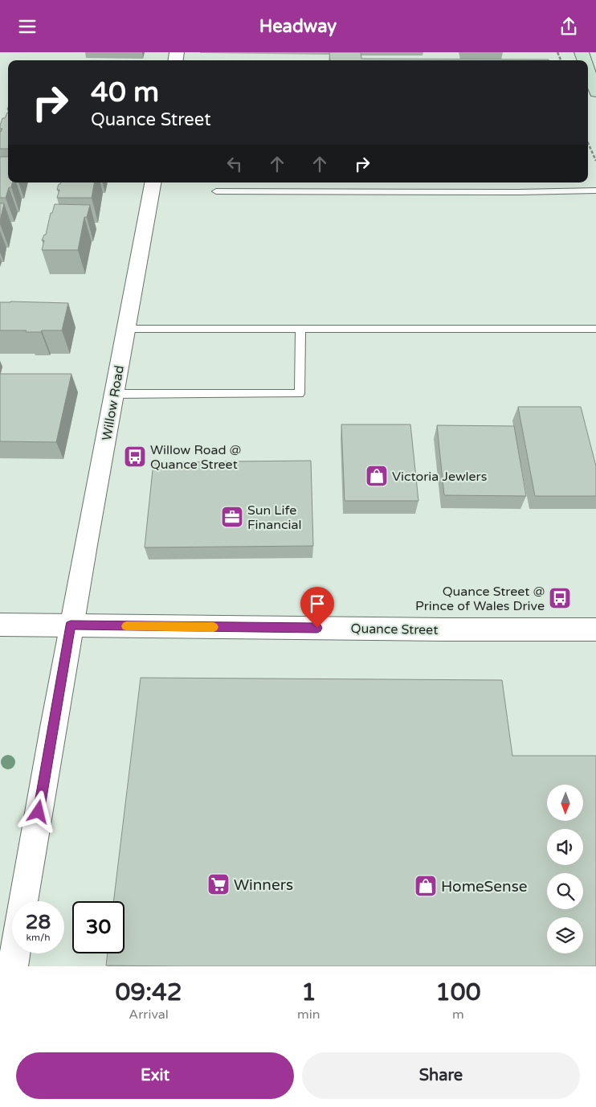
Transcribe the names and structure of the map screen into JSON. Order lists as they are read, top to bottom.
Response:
{
  "streets": {
    "street": ["Willow Road", "Quance Street"]
  },
  "crossings": [
    ["Willow Road", "Quance Street"]
  ],
  "places": {
    "bus stop": ["Willow Road @ Quance Street", "Quance Street @ Prince of Wales Drive"],
    "shop": ["Victoria Jewlers", "HomeSense"],
    "office": ["Sun Life Financial"],
    "supermarket": ["Winners"]
  },
  "north": "bottom",
  "page": {
    "header": "Headway",
    "turn": ["40 m", "Quance Street"],
    "speed": "28 km/h",
    "limit": "30",
    "eta": [
      "09:42",
      "Arrival",
      "1",
      "min",
      "100",
      "m"
    ],
    "buttons": ["Exit", "Share"]
  }
}
